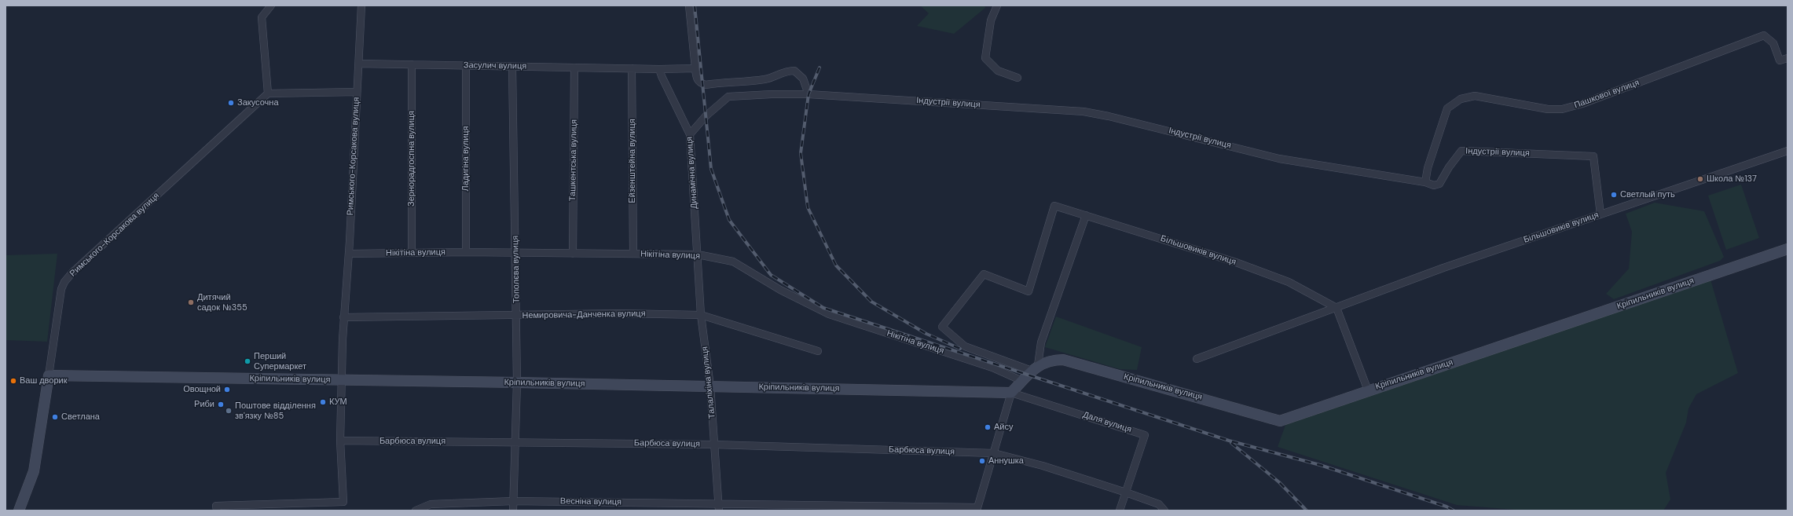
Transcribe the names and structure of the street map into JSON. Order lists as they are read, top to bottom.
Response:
{
  "streets": {
    "street": [
      "Засулич вулиця",
      "Пашкової вулиця",
      "Індустрії вулиця",
      "Римського-Корсакова вулиця",
      "Зернорадгоспна вулиця",
      "Ладигіна вулиця",
      "Ташкентська вулиця",
      "Ейзенштейна вулиця",
      "Динамічна вулиця",
      "Більшовиків вулиця",
      "Нікітіна вулиця",
      "Тополєва вулиця",
      "Кріпильників вулиця",
      "Немировича-Данченка вулиця",
      "Талаліхіна вулиця",
      "Даля вулиця",
      "Барбюса вулиця",
      "Весніна вулиця"
    ]
  },
  "crossings": [
    ["Засулич вулиця", "Римського-Корсакова вулиця"],
    ["Засулич вулиця", "Зернорадгоспна вулиця"],
    ["Засулич вулиця", "Ладигіна вулиця"],
    ["Засулич вулиця", "Ташкентська вулиця"],
    ["Засулич вулиця", "Ейзенштейна вулиця"],
    ["Засулич вулиця", "Тополєва вулиця"],
    ["Пашкової вулиця", "Індустрії вулиця"],
    ["Індустрії вулиця", "Динамічна вулиця"],
    ["Індустрії вулиця", "Більшовиків вулиця"],
    ["Римського-Корсакова вулиця", "Нікітіна вулиця"],
    ["Римського-Корсакова вулиця", "Кріпильників вулиця"],
    ["Римського-Корсакова вулиця", "Немировича-Данченка вулиця"],
    ["Римського-Корсакова вулиця", "Барбюса вулиця"],
    ["Зернорадгоспна вулиця", "Нікітіна вулиця"],
    ["Ладигіна вулиця", "Нікітіна вулиця"],
    ["Ташкентська вулиця", "Нікітіна вулиця"],
    ["Ейзенштейна вулиця", "Нікітіна вулиця"],
    ["Динамічна вулиця", "Нікітіна вулиця"],
    ["Динамічна вулиця", "Талаліхіна вулиця"],
    ["Більшовиків вулиця", "Кріпильників вулиця"],
    ["Нікітіна вулиця", "Тополєва вулиця"],
    ["Нікітіна вулиця", "Кріпильників вулиця"],
    ["Нікітіна вулиця", "Талаліхіна вулиця"],
    ["Тополєва вулиця", "Кріпильників вулиця"],
    ["Тополєва вулиця", "Немировича-Данченка вулиця"],
    ["Тополєва вулиця", "Барбюса вулиця"],
    ["Тополєва вулиця", "Весніна вулиця"],
    ["Кріпильників вулиця", "Талаліхіна вулиця"],
    ["Кріпильників вулиця", "Даля вулиця"],
    ["Немировича-Данченка вулиця", "Талаліхіна вулиця"],
    ["Талаліхіна вулиця", "Барбюса вулиця"],
    ["Талаліхіна вулиця", "Весніна вулиця"]
  ],
  "places": [
    "Закусочна",
    "Школа №137",
    "Светлый путь",
    "Дитячий садок №355",
    "Перший Супермаркет",
    "Ваш дворик",
    "Овощной",
    "КУМ",
    "Риби",
    "Поштове відділення зв'язку №85",
    "Светлана",
    "Айсу",
    "Аннушка"
  ]
}
